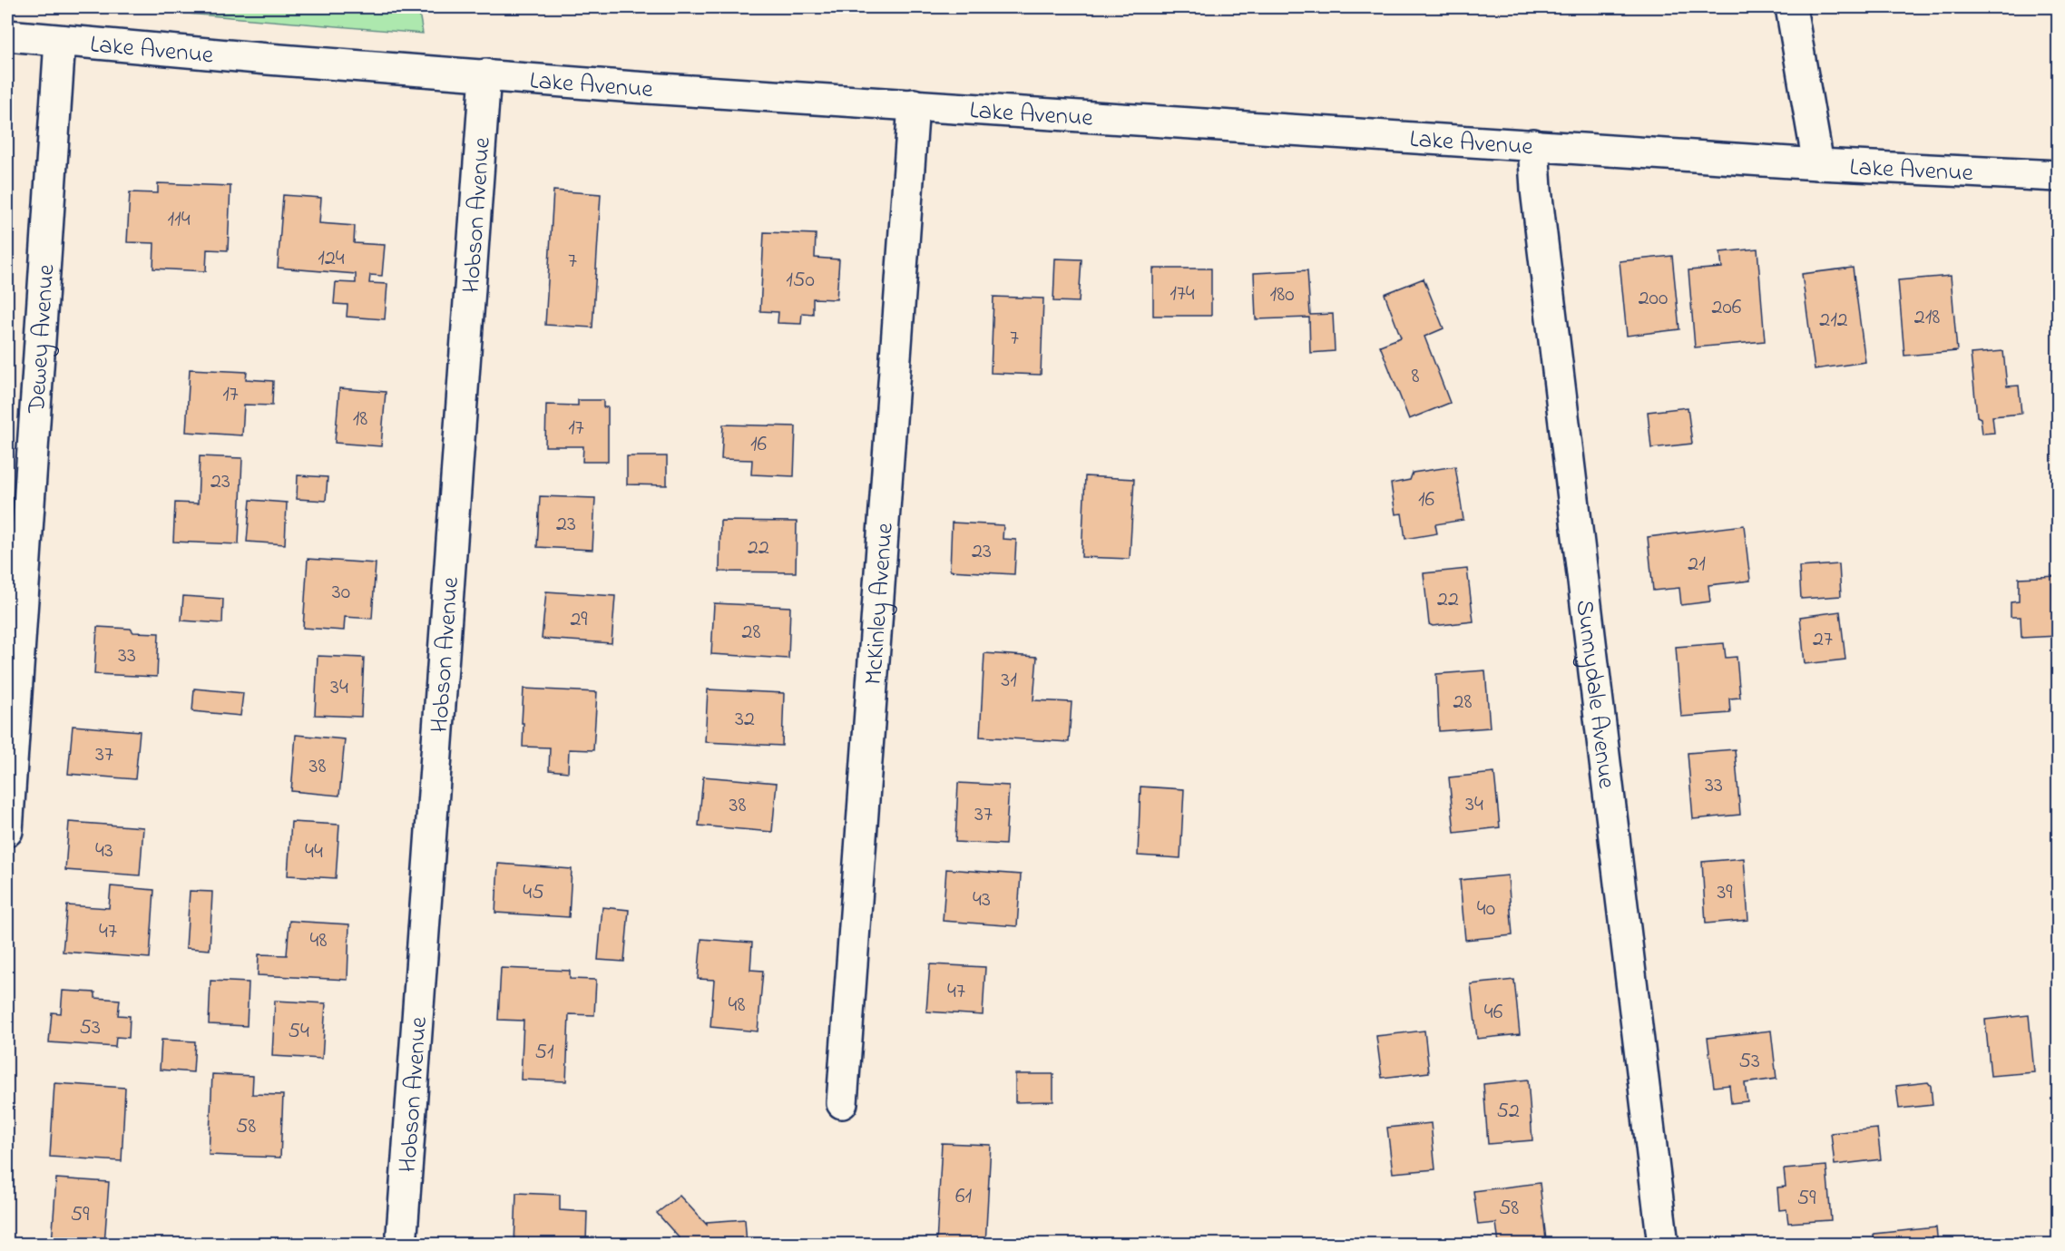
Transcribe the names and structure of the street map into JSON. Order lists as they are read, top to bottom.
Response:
{
  "streets": {
    "street": [
      "Lake Avenue",
      "Hobson Avenue",
      "Dewey Avenue",
      "McKinley Avenue",
      "Sunnydale Avenue"
    ]
  },
  "crossings": [
    ["Lake Avenue", "Hobson Avenue"],
    ["Lake Avenue", "Dewey Avenue"],
    ["Lake Avenue", "McKinley Avenue"],
    ["Lake Avenue", "Sunnydale Avenue"]
  ],
  "house_numbers": [
    "114",
    "124",
    "7",
    "150",
    "174",
    "180",
    "200",
    "206",
    "218",
    "212",
    "7",
    "8",
    "17",
    "18",
    "17",
    "16",
    "23",
    "16",
    "23",
    "22",
    "23",
    "21",
    "30",
    "22",
    "29",
    "28",
    "27",
    "33",
    "31",
    "34",
    "28",
    "32",
    "37",
    "38",
    "33",
    "34",
    "38",
    "37",
    "43",
    "44",
    "45",
    "39",
    "43",
    "40",
    "47",
    "48",
    "47",
    "48",
    "46",
    "53",
    "54",
    "51",
    "53",
    "52",
    "58",
    "61",
    "59",
    "58",
    "59"
  ]
}
